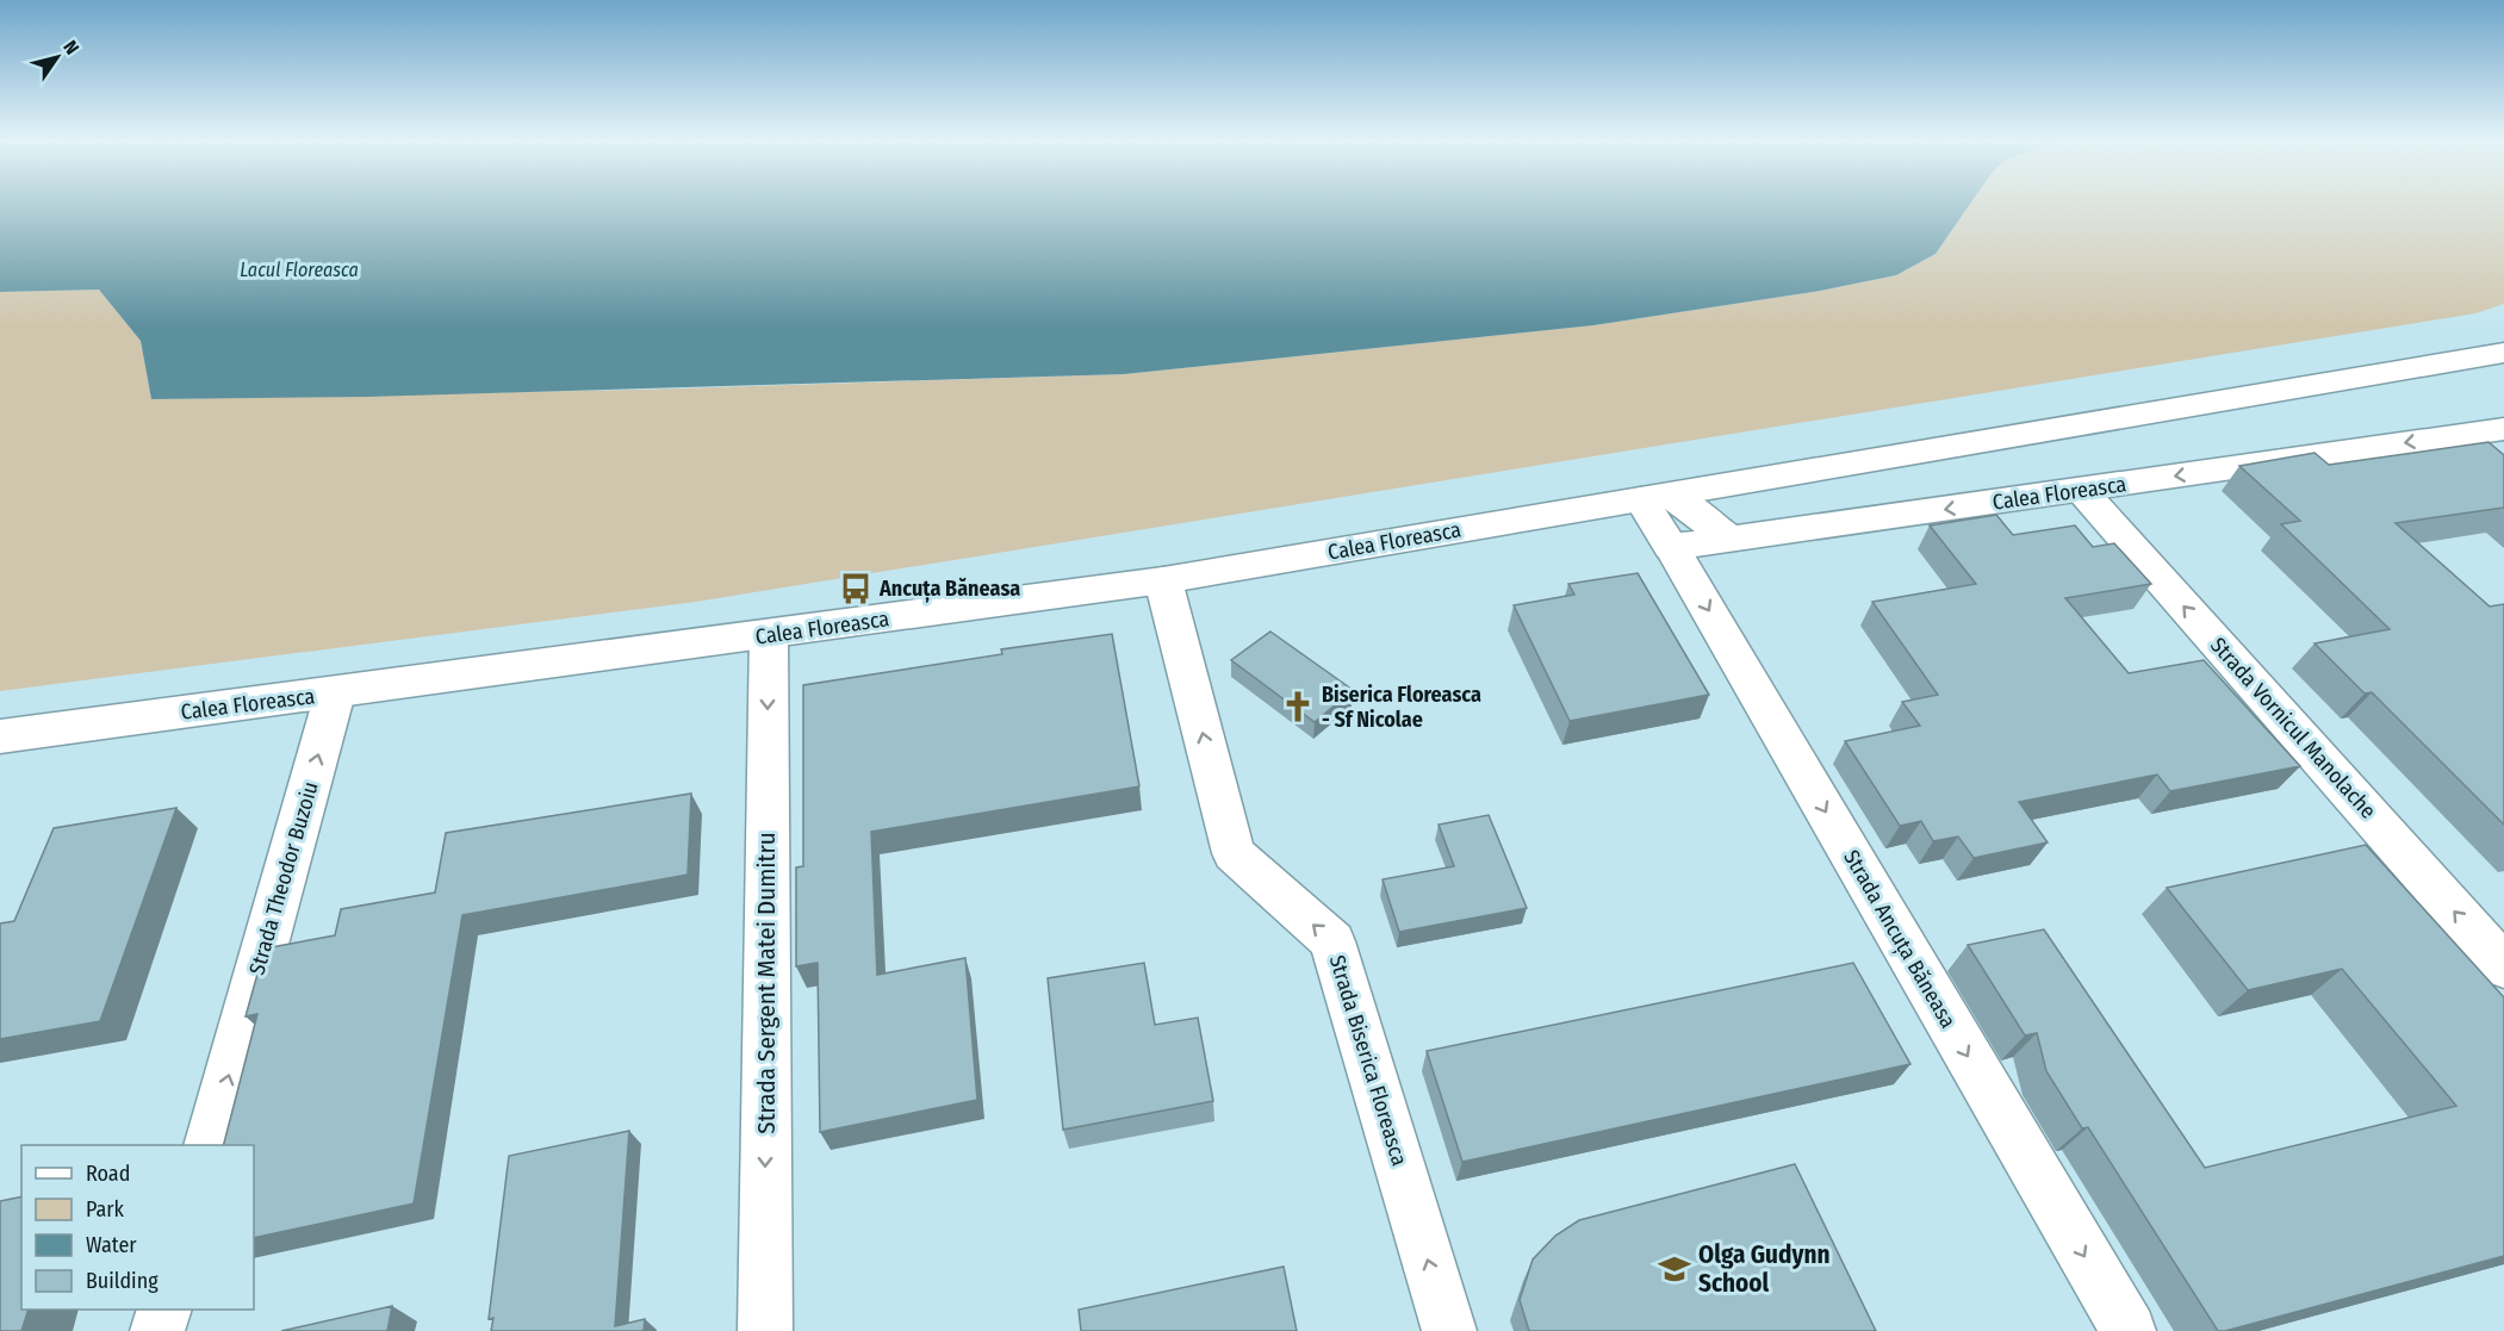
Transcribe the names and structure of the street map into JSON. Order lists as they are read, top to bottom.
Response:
{
  "streets": {
    "street": [
      "Calea Floreasca",
      "Strada Vornicul Manolache",
      "Strada Theodor Buzoiu",
      "Strada Ancuța Băneasa",
      "Strada Sergent Matei Dumitru",
      "Strada Biserica Floreasca"
    ]
  },
  "crossings": [
    ["Calea Floreasca", "Strada Vornicul Manolache"],
    ["Calea Floreasca", "Strada Theodor Buzoiu"],
    ["Calea Floreasca", "Strada Ancuța Băneasa"],
    ["Calea Floreasca", "Strada Sergent Matei Dumitru"],
    ["Calea Floreasca", "Strada Biserica Floreasca"]
  ],
  "one_way": [
    "Strada Vornicul Manolache",
    "Strada Theodor Buzoiu",
    "Strada Ancuța Băneasa",
    "Strada Sergent Matei Dumitru",
    "Strada Biserica Floreasca"
  ],
  "water": ["Lacul Floreasca"],
  "places": {
    "bus stop": ["Ancuța Băneasa"],
    "church": ["Biserica Floreasca - Sf Nicolae"],
    "school or university": ["Olga Gudynn School"]
  },
  "legend": [
    "Road",
    "Park",
    "Water",
    "Building"
  ],
  "north": "top right"
}
